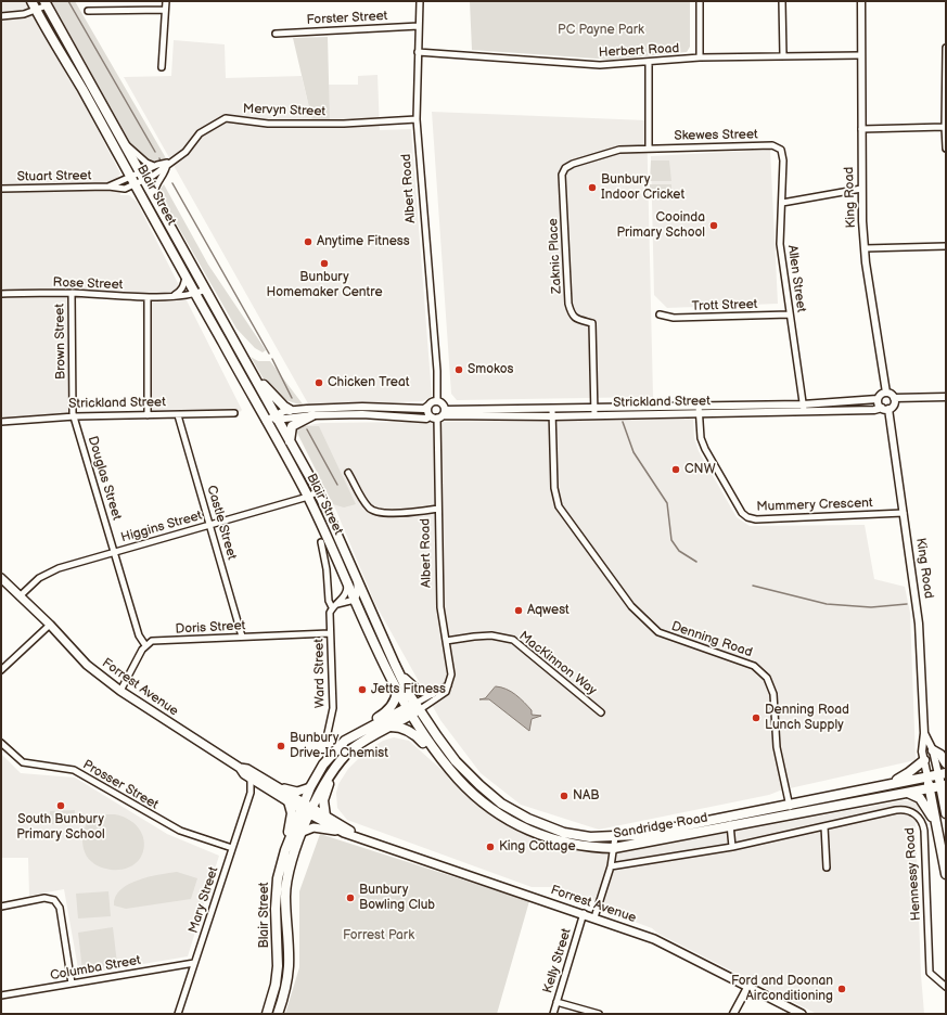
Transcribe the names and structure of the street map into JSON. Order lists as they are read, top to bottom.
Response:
{
  "streets": {
    "main road": ["Blair Street", "Forrest Avenue", "Sandridge Road"],
    "street": [
      "Forster Street",
      "Herbert Road",
      "Mervyn Street",
      "Skewes Street",
      "Stuart Street",
      "Albert Road",
      "King Road",
      "Zaknic Place",
      "Allen Street",
      "Rose Street",
      "Trott Street",
      "Brown Street",
      "Strickland Street",
      "Douglas Street",
      "Mummery Crescent",
      "Castle Street",
      "Higgins Street",
      "Doris Street",
      "Denning Road",
      "MacKinnon Way",
      "Ward Street",
      "Prosser Street",
      "Hennessy Road",
      "Mary Street",
      "Kelly Street",
      "Columba Street"
    ]
  },
  "crossings": [
    ["Forster Street", "Albert Road"],
    ["Herbert Road", "Albert Road"],
    ["Herbert Road", "King Road"],
    ["Mervyn Street", "Stuart Street"],
    ["Mervyn Street", "Albert Road"],
    ["Mervyn Street", "Blair Street"],
    ["Skewes Street", "Zaknic Place"],
    ["Skewes Street", "Allen Street"],
    ["Stuart Street", "Blair Street"],
    ["Albert Road", "Strickland Street"],
    ["Albert Road", "MacKinnon Way"],
    ["Blair Street", "Rose Street"],
    ["Blair Street", "Strickland Street"],
    ["Blair Street", "Higgins Street"],
    ["Blair Street", "Forrest Avenue"],
    ["Blair Street", "Sandridge Road"],
    ["King Road", "Strickland Street"],
    ["King Road", "Mummery Crescent"],
    ["King Road", "Sandridge Road"],
    ["Zaknic Place", "Strickland Street"],
    ["Allen Street", "Trott Street"],
    ["Allen Street", "Strickland Street"],
    ["Rose Street", "Brown Street"],
    ["Brown Street", "Strickland Street"],
    ["Brown Street", "Douglas Street"],
    ["Strickland Street", "Douglas Street"],
    ["Strickland Street", "Mummery Crescent"],
    ["Strickland Street", "Castle Street"],
    ["Strickland Street", "Denning Road"],
    ["Douglas Street", "Higgins Street"],
    ["Douglas Street", "Doris Street"],
    ["Castle Street", "Higgins Street"],
    ["Castle Street", "Doris Street"],
    ["Higgins Street", "Forrest Avenue"],
    ["Doris Street", "Ward Street"],
    ["Denning Road", "Sandridge Road"],
    ["Forrest Avenue", "Mary Street"],
    ["Forrest Avenue", "Kelly Street"],
    ["Prosser Street", "Mary Street"],
    ["Mary Street", "Columba Street"]
  ],
  "parks": ["PC Payne Park", "Forrest Park"],
  "places": [
    "Bunbury Indoor Cricket",
    "Cooinda Primary School",
    "Anytime Fitness",
    "Bunbury Homemaker Centre",
    "Smokos",
    "Chicken Treat",
    "CNW",
    "Aqwest",
    "Jetts Fitness",
    "Denning Road Lunch Supply",
    "Bunbury Drive-In Chemist",
    "NAB",
    "South Bunbury Primary School",
    "King Cottage",
    "Bunbury Bowling Club",
    "Ford and Doonan Airconditioning"
  ]
}
